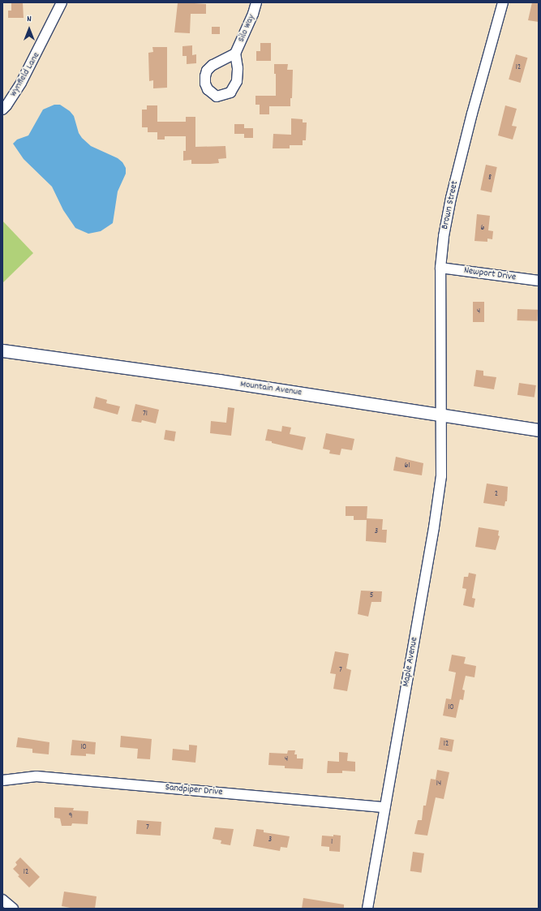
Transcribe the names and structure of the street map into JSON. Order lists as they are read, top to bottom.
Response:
{
  "streets": {
    "main road": ["Mountain Avenue"],
    "street": [
      "Silo Way",
      "Wynfield Lane",
      "Brown Street",
      "Newport Drive",
      "Maple Avenue",
      "Sandpiper Drive"
    ]
  },
  "crossings": [
    ["Brown Street", "Newport Drive"],
    ["Brown Street", "Mountain Avenue"],
    ["Brown Street", "Maple Avenue"],
    ["Mountain Avenue", "Maple Avenue"],
    ["Maple Avenue", "Sandpiper Drive"]
  ],
  "house_numbers": [
    "12",
    "8",
    "6",
    "4",
    "71",
    "61",
    "2",
    "3",
    "5",
    "7",
    "10",
    "12",
    "10",
    "4",
    "14",
    "9",
    "7",
    "3",
    "1",
    "12"
  ],
  "north": "top"
}
